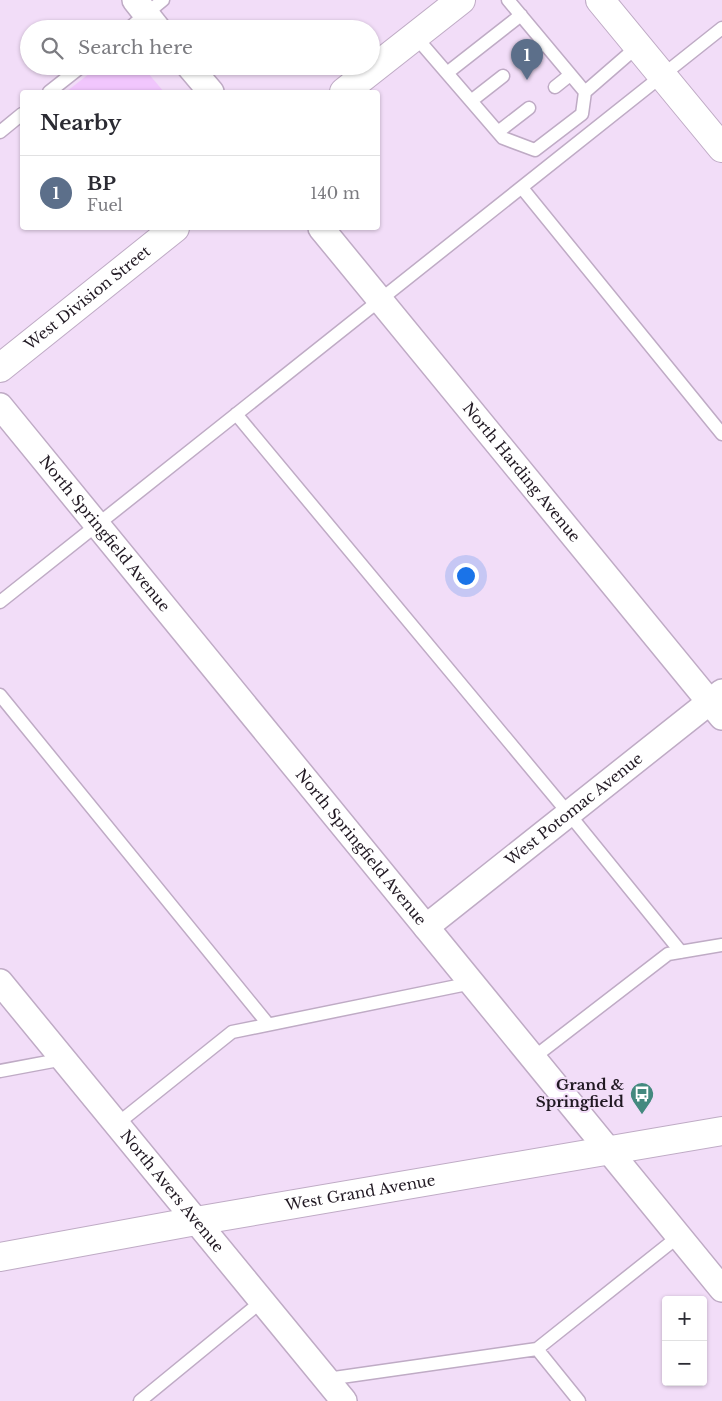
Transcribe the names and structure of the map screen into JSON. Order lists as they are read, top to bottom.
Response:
{
  "streets": {
    "main road": ["West Division Street", "West Grand Avenue"],
    "street": [
      "North Harding Avenue",
      "North Springfield Avenue",
      "West Potomac Avenue",
      "North Avers Avenue"
    ]
  },
  "crossings": [
    ["North Harding Avenue", "West Potomac Avenue"],
    ["North Springfield Avenue", "West Potomac Avenue"],
    ["North Springfield Avenue", "West Grand Avenue"],
    ["North Avers Avenue", "West Grand Avenue"]
  ],
  "places": {
    "bus stop": ["Grand & Springfield"]
  },
  "page": {
    "search": "Search here",
    "pins": "1",
    "heading": "Nearby",
    "list": [
      {
        "mark": "1",
        "name": "BP",
        "note": "Fuel",
        "value": "140 m"
      }
    ],
    "map_buttons": ["+", "−"]
  }
}
